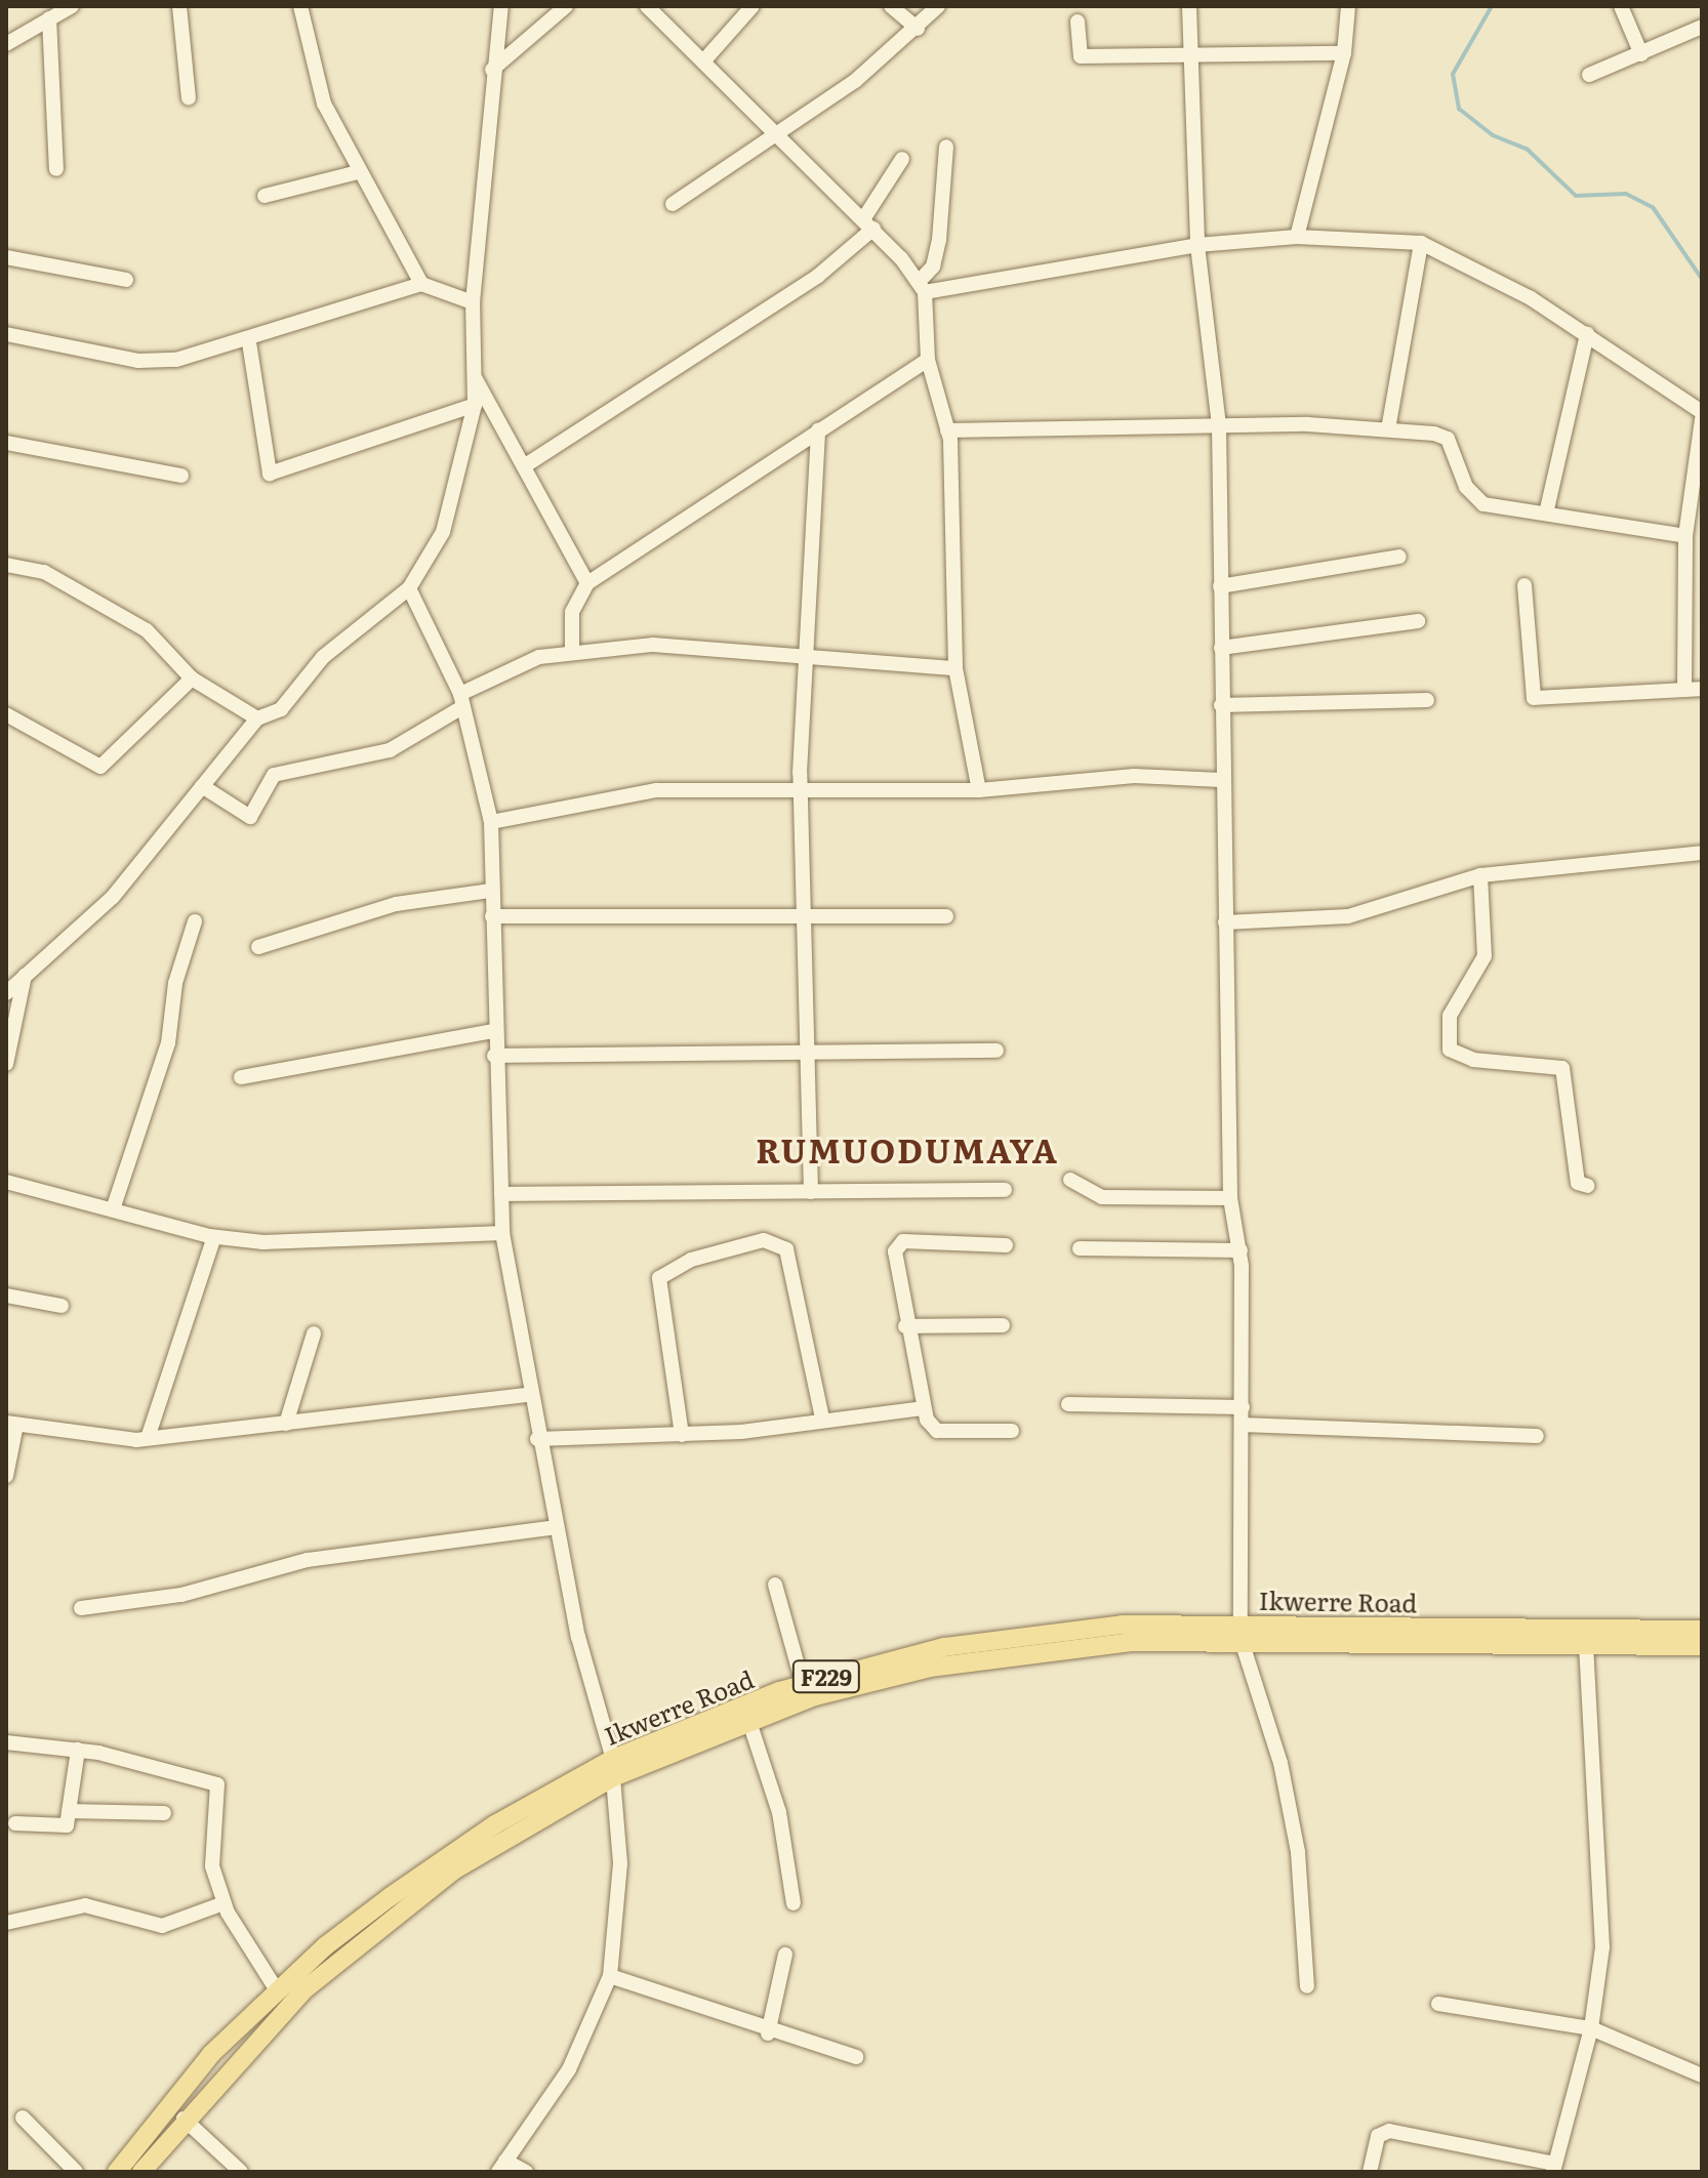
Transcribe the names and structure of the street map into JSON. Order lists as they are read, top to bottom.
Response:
{
  "streets": {
    "main road": ["Ikwerre Road", "F229"]
  },
  "crossings": [
    ["Ikwerre Road", "F229"]
  ],
  "districts": ["RUMUODUMAYA"]
}
